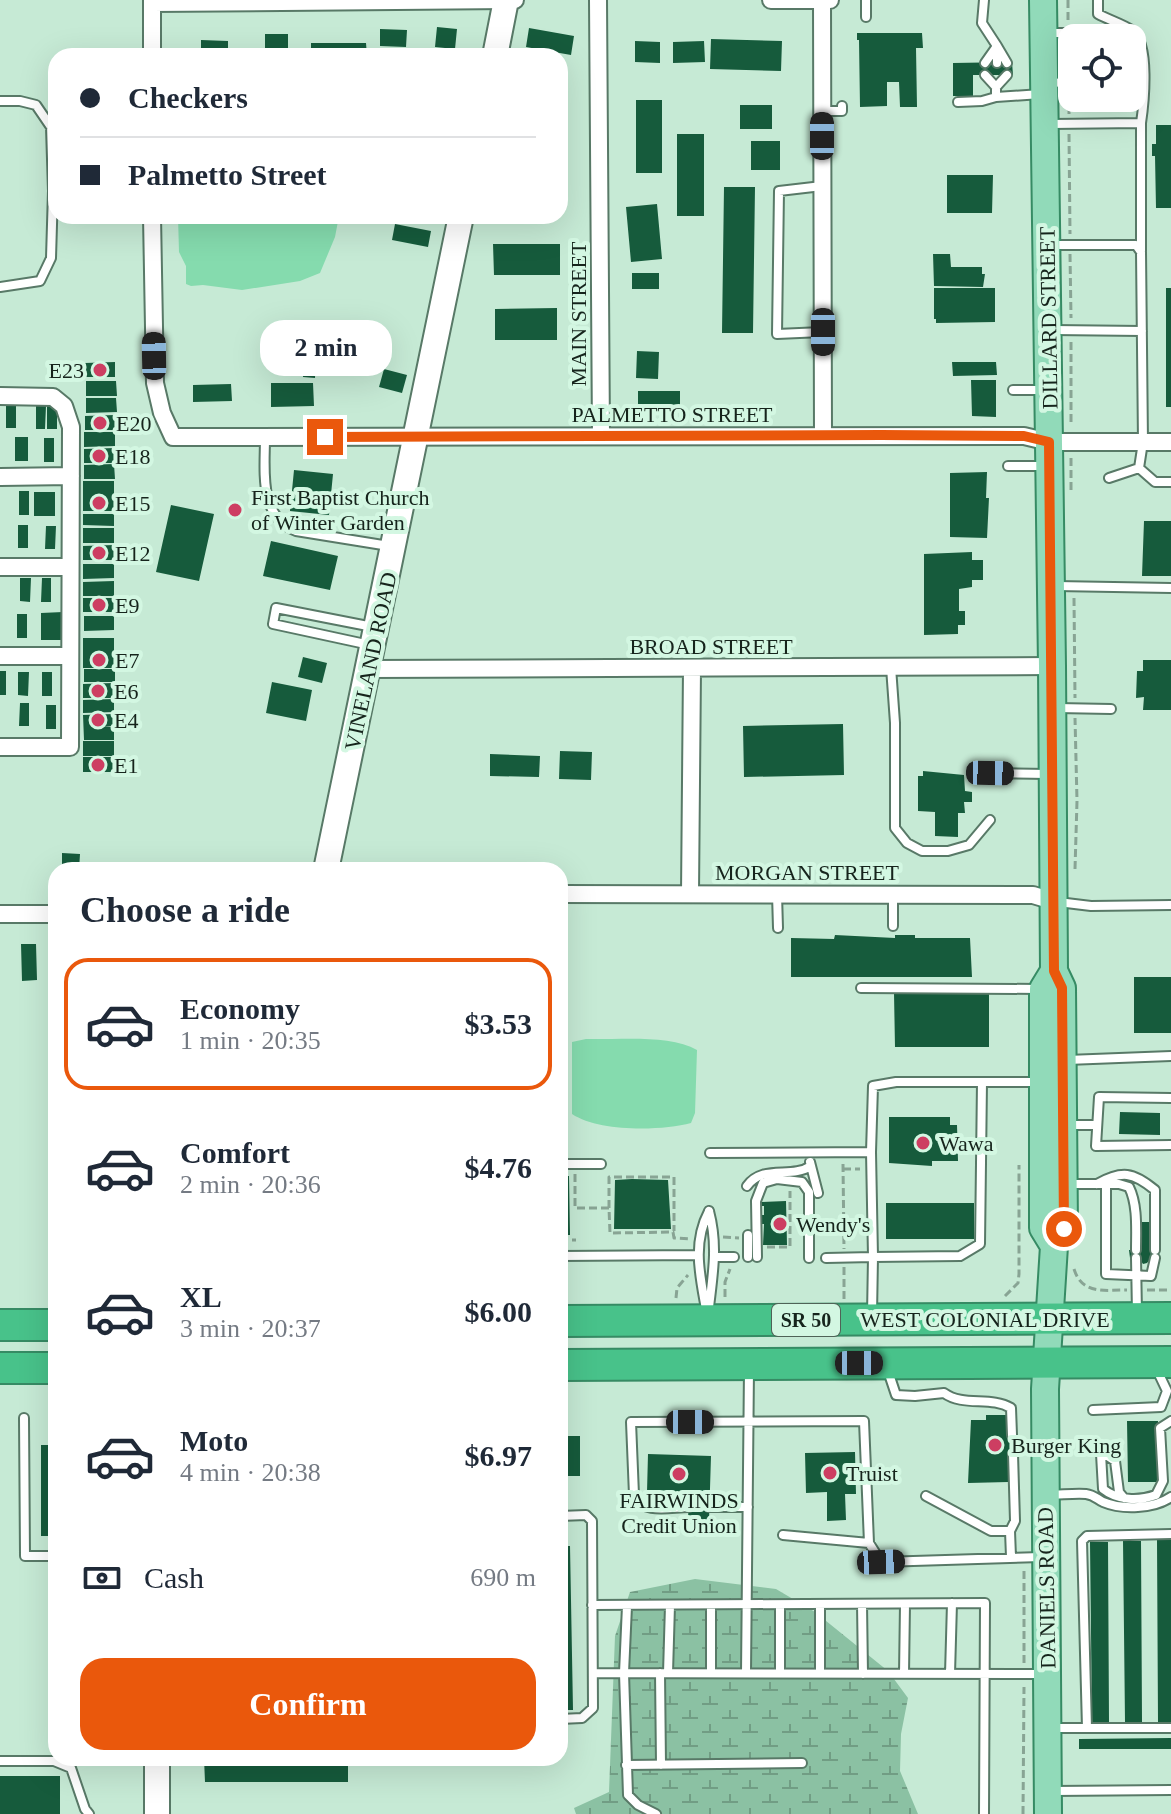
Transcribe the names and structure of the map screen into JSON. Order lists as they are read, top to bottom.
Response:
{
  "streets": {
    "highway": ["WEST COLONIAL DRIVE", "SR 50"],
    "main road": ["DILLARD STREET", "VINELAND ROAD", "DANIELS ROAD"],
    "street": [
      "MAIN STREET",
      "PALMETTO STREET",
      "BROAD STREET",
      "MORGAN STREET"
    ]
  },
  "crossings": [
    ["MAIN STREET", "PALMETTO STREET"],
    ["DILLARD STREET", "PALMETTO STREET"],
    ["DILLARD STREET", "BROAD STREET"],
    ["DILLARD STREET", "MORGAN STREET"],
    ["DILLARD STREET", "WEST COLONIAL DRIVE"],
    ["DILLARD STREET", "DANIELS ROAD"],
    ["PALMETTO STREET", "VINELAND ROAD"],
    ["BROAD STREET", "VINELAND ROAD"],
    ["WEST COLONIAL DRIVE", "DANIELS ROAD"]
  ],
  "places": [
    "E23",
    "E20",
    "E18",
    "E15",
    "First Baptist Church of Winter Garden",
    "E12",
    "E9",
    "E7",
    "E6",
    "E4",
    "E1",
    "Wawa",
    "Wendy's",
    "Burger King",
    "Truist",
    "FAIRWINDS Credit Union"
  ],
  "page": {
    "banner": ["Checkers", "Palmetto Street"],
    "bubble": "2 min",
    "heading": "Choose a ride",
    "list": [
      {
        "name": "Economy",
        "note": "1 min · 20:35",
        "value": "$3.53"
      },
      {
        "name": "Comfort",
        "note": "2 min · 20:36",
        "value": "$4.76"
      },
      {
        "name": "XL",
        "note": "3 min · 20:37",
        "value": "$6.00"
      },
      {
        "name": "Moto",
        "note": "4 min · 20:38",
        "value": "$6.97"
      }
    ],
    "pay": ["Cash", "690 m"],
    "buttons": "Confirm"
  }
}
